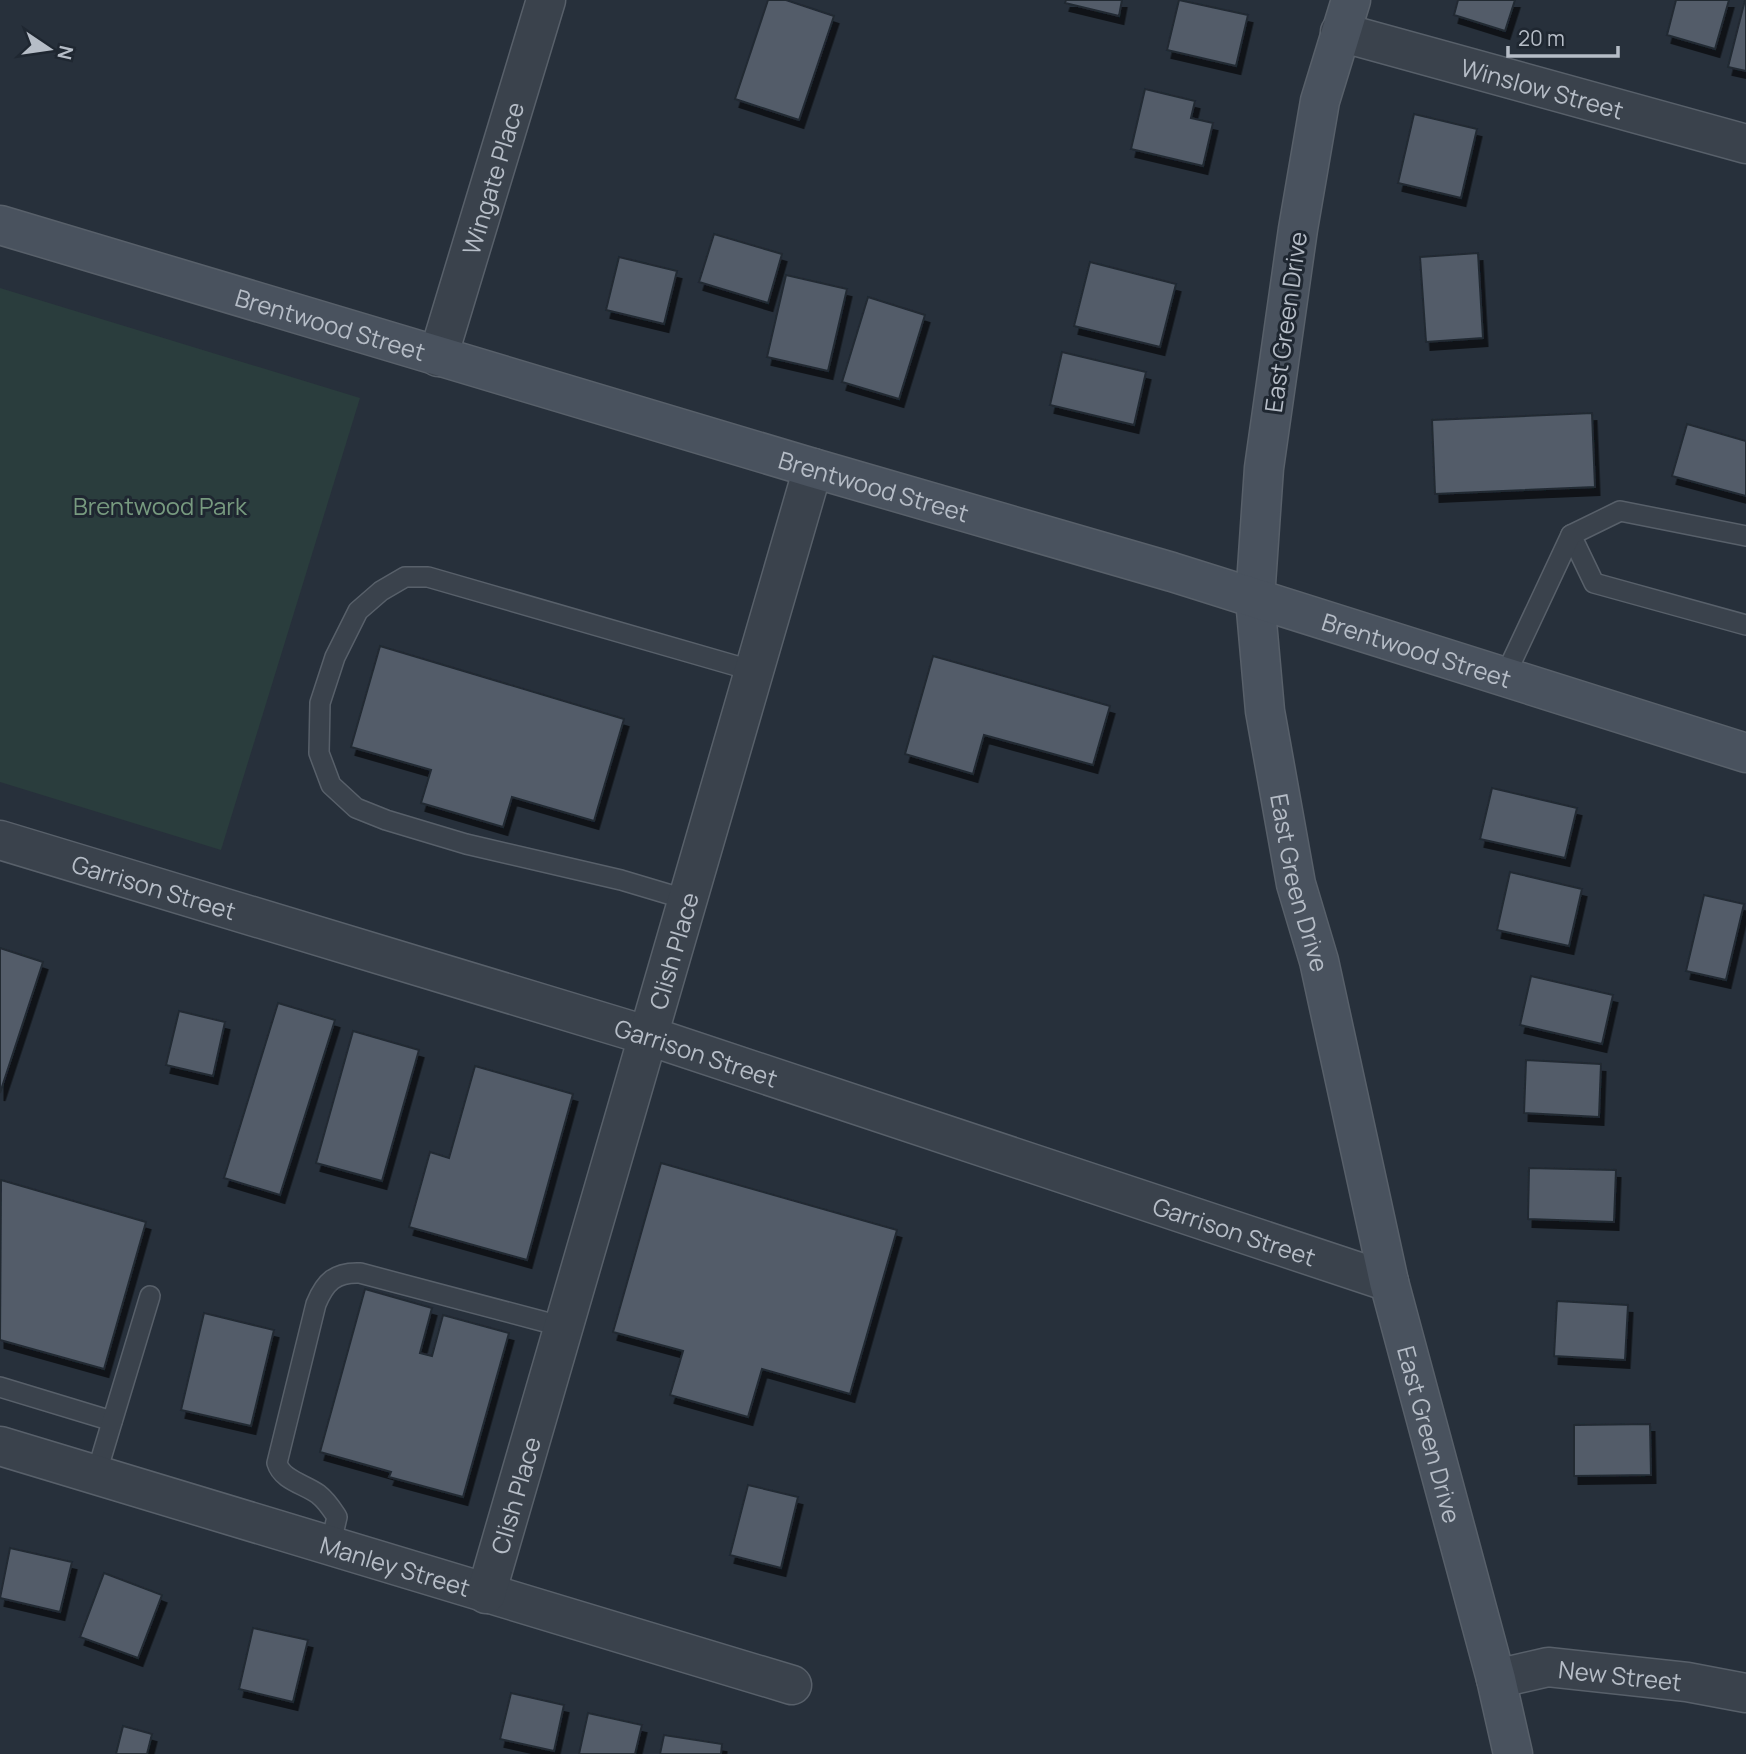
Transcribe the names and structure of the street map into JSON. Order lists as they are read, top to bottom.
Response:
{
  "streets": {
    "main road": ["East Green Drive", "Brentwood Street"],
    "street": [
      "Winslow Street",
      "Wingate Place",
      "Garrison Street",
      "Clish Place",
      "Manley Street",
      "New Street"
    ]
  },
  "crossings": [
    ["Winslow Street", "East Green Drive"],
    ["Wingate Place", "Brentwood Street"],
    ["East Green Drive", "Brentwood Street"],
    ["East Green Drive", "Garrison Street"],
    ["East Green Drive", "New Street"],
    ["Brentwood Street", "Clish Place"],
    ["Garrison Street", "Clish Place"],
    ["Clish Place", "Manley Street"]
  ],
  "parks": ["Brentwood Park"],
  "scale_bar": "20 m",
  "north": "right"
}
